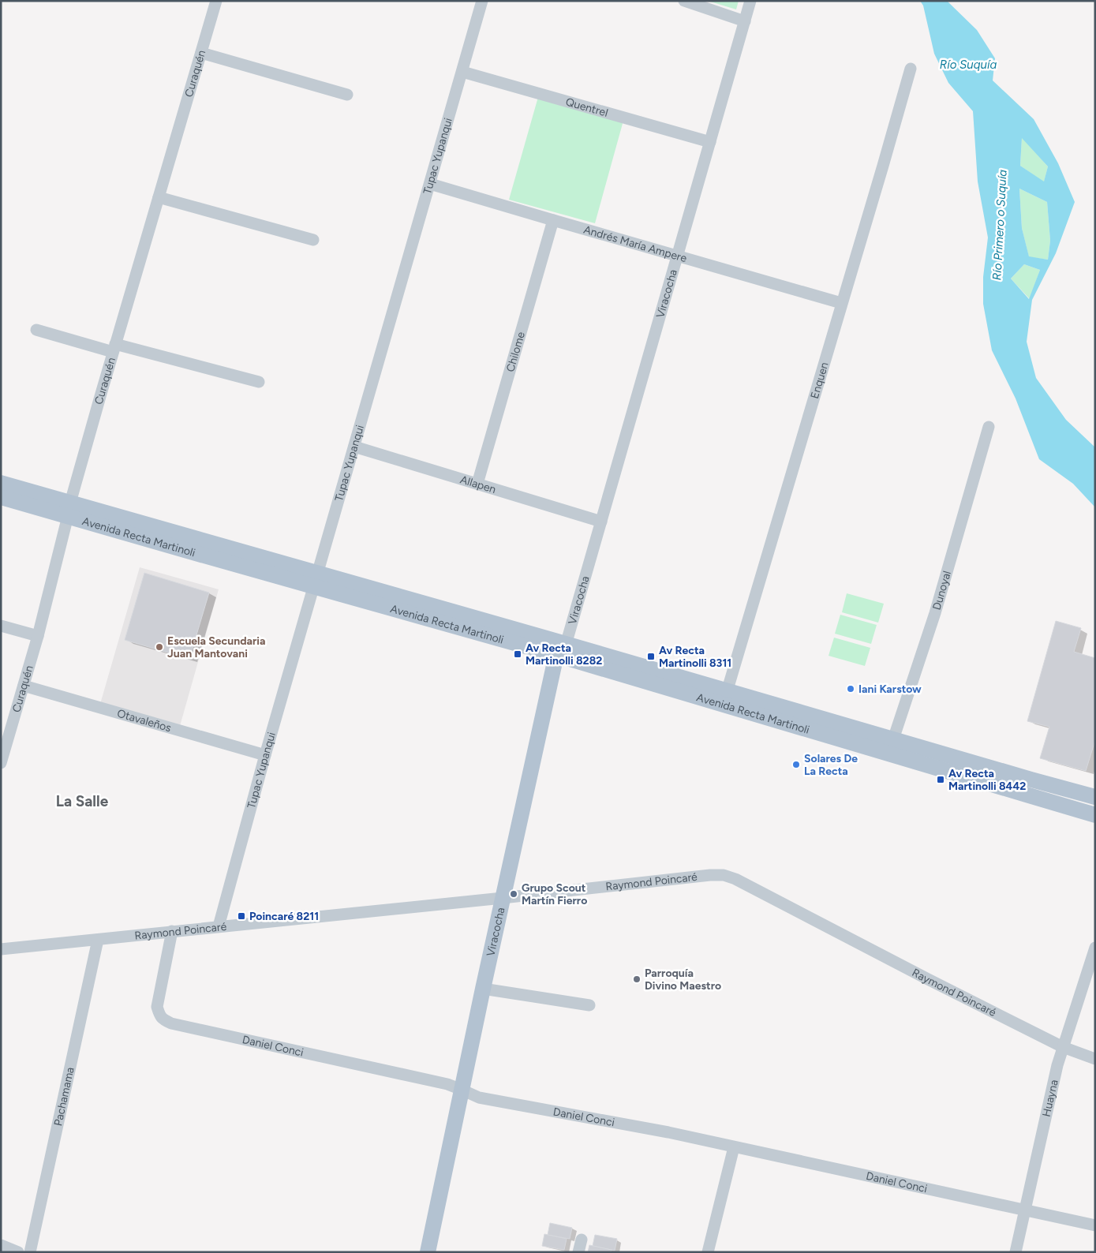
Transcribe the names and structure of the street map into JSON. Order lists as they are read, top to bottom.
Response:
{
  "streets": {
    "main road": ["Viracocha", "Avenida Recta Martinoli"],
    "street": [
      "Curaquén",
      "Quentrel",
      "Tupac Yupanqui",
      "Andrés María Ampere",
      "Chilome",
      "Enquen",
      "Allapen",
      "Dunoyal",
      "Otavaleños",
      "Raymond Poincaré",
      "Daniel Conci",
      "Pachamama",
      "Huayna"
    ]
  },
  "crossings": [
    ["Curaquén", "Avenida Recta Martinoli"],
    ["Curaquén", "Otavaleños"],
    ["Quentrel", "Tupac Yupanqui"],
    ["Quentrel", "Viracocha"],
    ["Tupac Yupanqui", "Andrés María Ampere"],
    ["Tupac Yupanqui", "Allapen"],
    ["Tupac Yupanqui", "Avenida Recta Martinoli"],
    ["Tupac Yupanqui", "Otavaleños"],
    ["Tupac Yupanqui", "Raymond Poincaré"],
    ["Andrés María Ampere", "Viracocha"],
    ["Andrés María Ampere", "Chilome"],
    ["Andrés María Ampere", "Enquen"],
    ["Viracocha", "Allapen"],
    ["Viracocha", "Avenida Recta Martinoli"],
    ["Viracocha", "Raymond Poincaré"],
    ["Viracocha", "Daniel Conci"],
    ["Chilome", "Allapen"],
    ["Enquen", "Avenida Recta Martinoli"],
    ["Avenida Recta Martinoli", "Dunoyal"],
    ["Raymond Poincaré", "Daniel Conci"],
    ["Raymond Poincaré", "Pachamama"],
    ["Raymond Poincaré", "Huayna"],
    ["Daniel Conci", "Huayna"]
  ],
  "districts": ["La Salle"],
  "water": ["Río Suquía", "Río Primero o Suquía"],
  "places": {
    "other": [
      "Escuela Secundaria Juan Mantovani",
      "Iani Karstow",
      "Solares De La Recta",
      "Grupo Scout Martín Fierro",
      "Parroquía Divino Maestro"
    ],
    "transit": [
      "Av Recta Martinolli 8282",
      "Av Recta Martinolli 8311",
      "Av Recta Martinolli 8442",
      "Poincaré 8211"
    ]
  }
}
